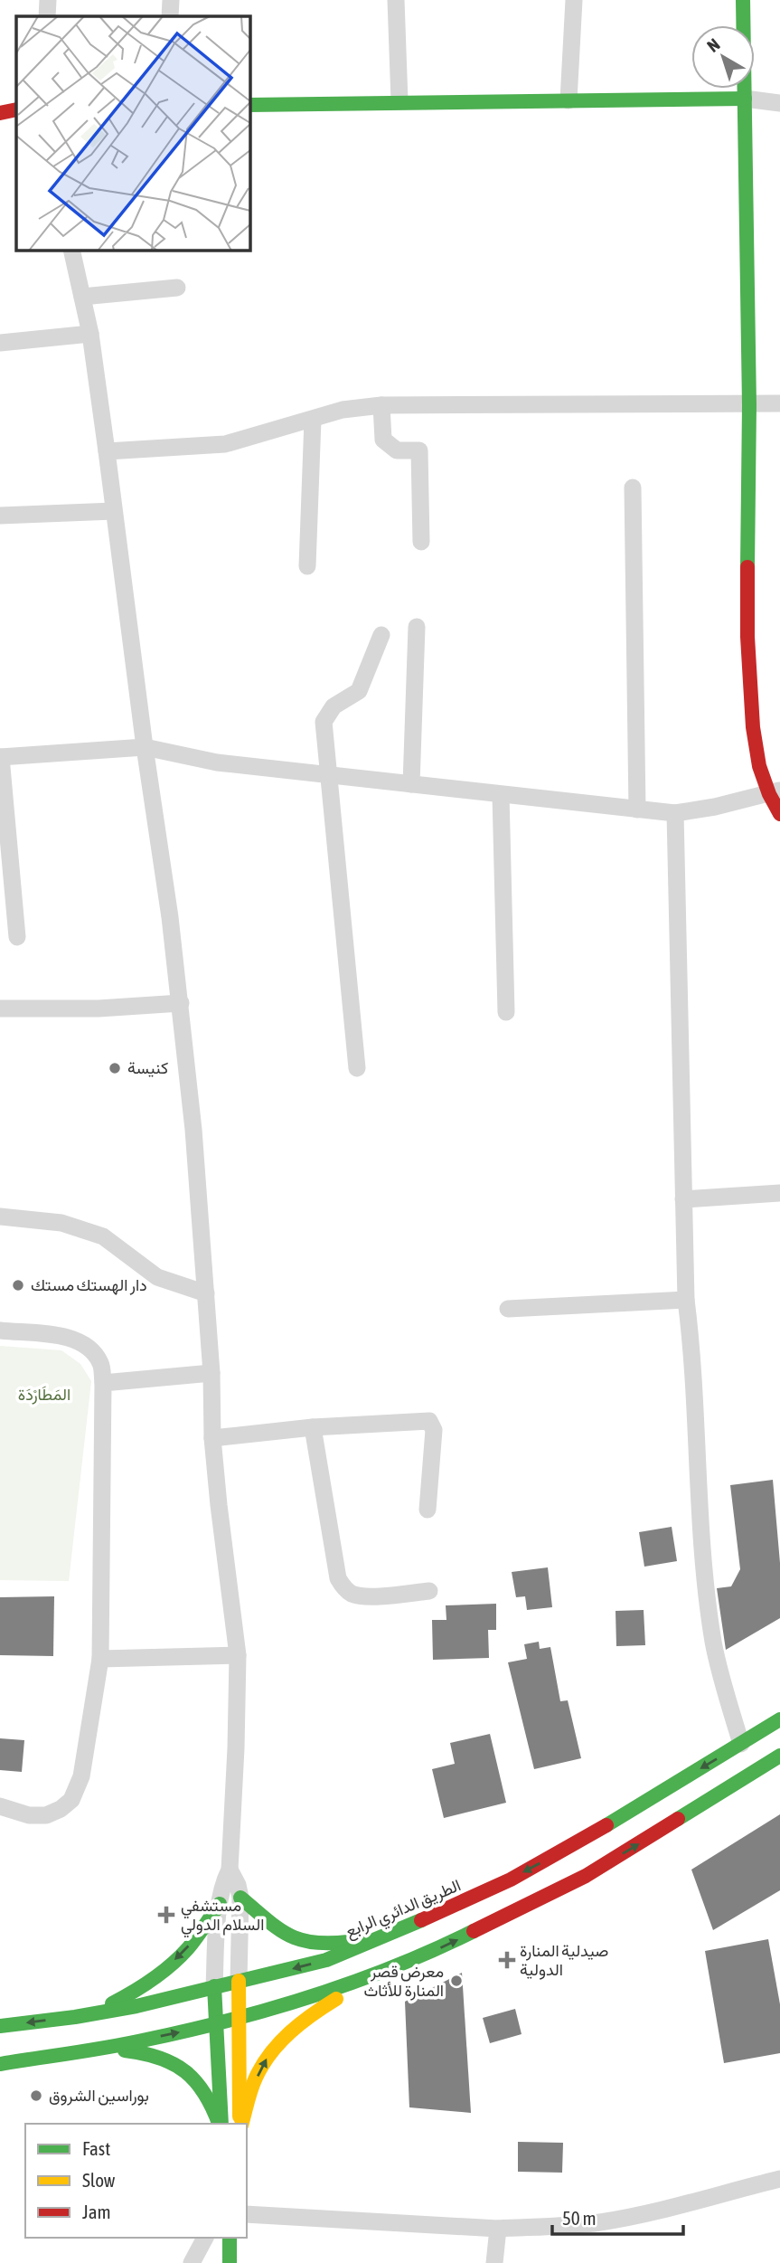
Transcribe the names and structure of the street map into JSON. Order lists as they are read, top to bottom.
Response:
{
  "streets": {
    "main road": ["الطريق الدائري الرابع"]
  },
  "parks": ["المَطَارْدَة"],
  "places": {
    "other": [
      "كنيسة",
      "دار الهستك مستك",
      "معرض قصر المنارة للأثاث",
      "بوراسين الشروق"
    ],
    "health": ["مستشفي السلام الدولي", "صيدلية المنارة الدولية"]
  },
  "legend": ["Fast", "Slow", "Jam"],
  "scale_bar": "50 m",
  "north": "top left"
}
